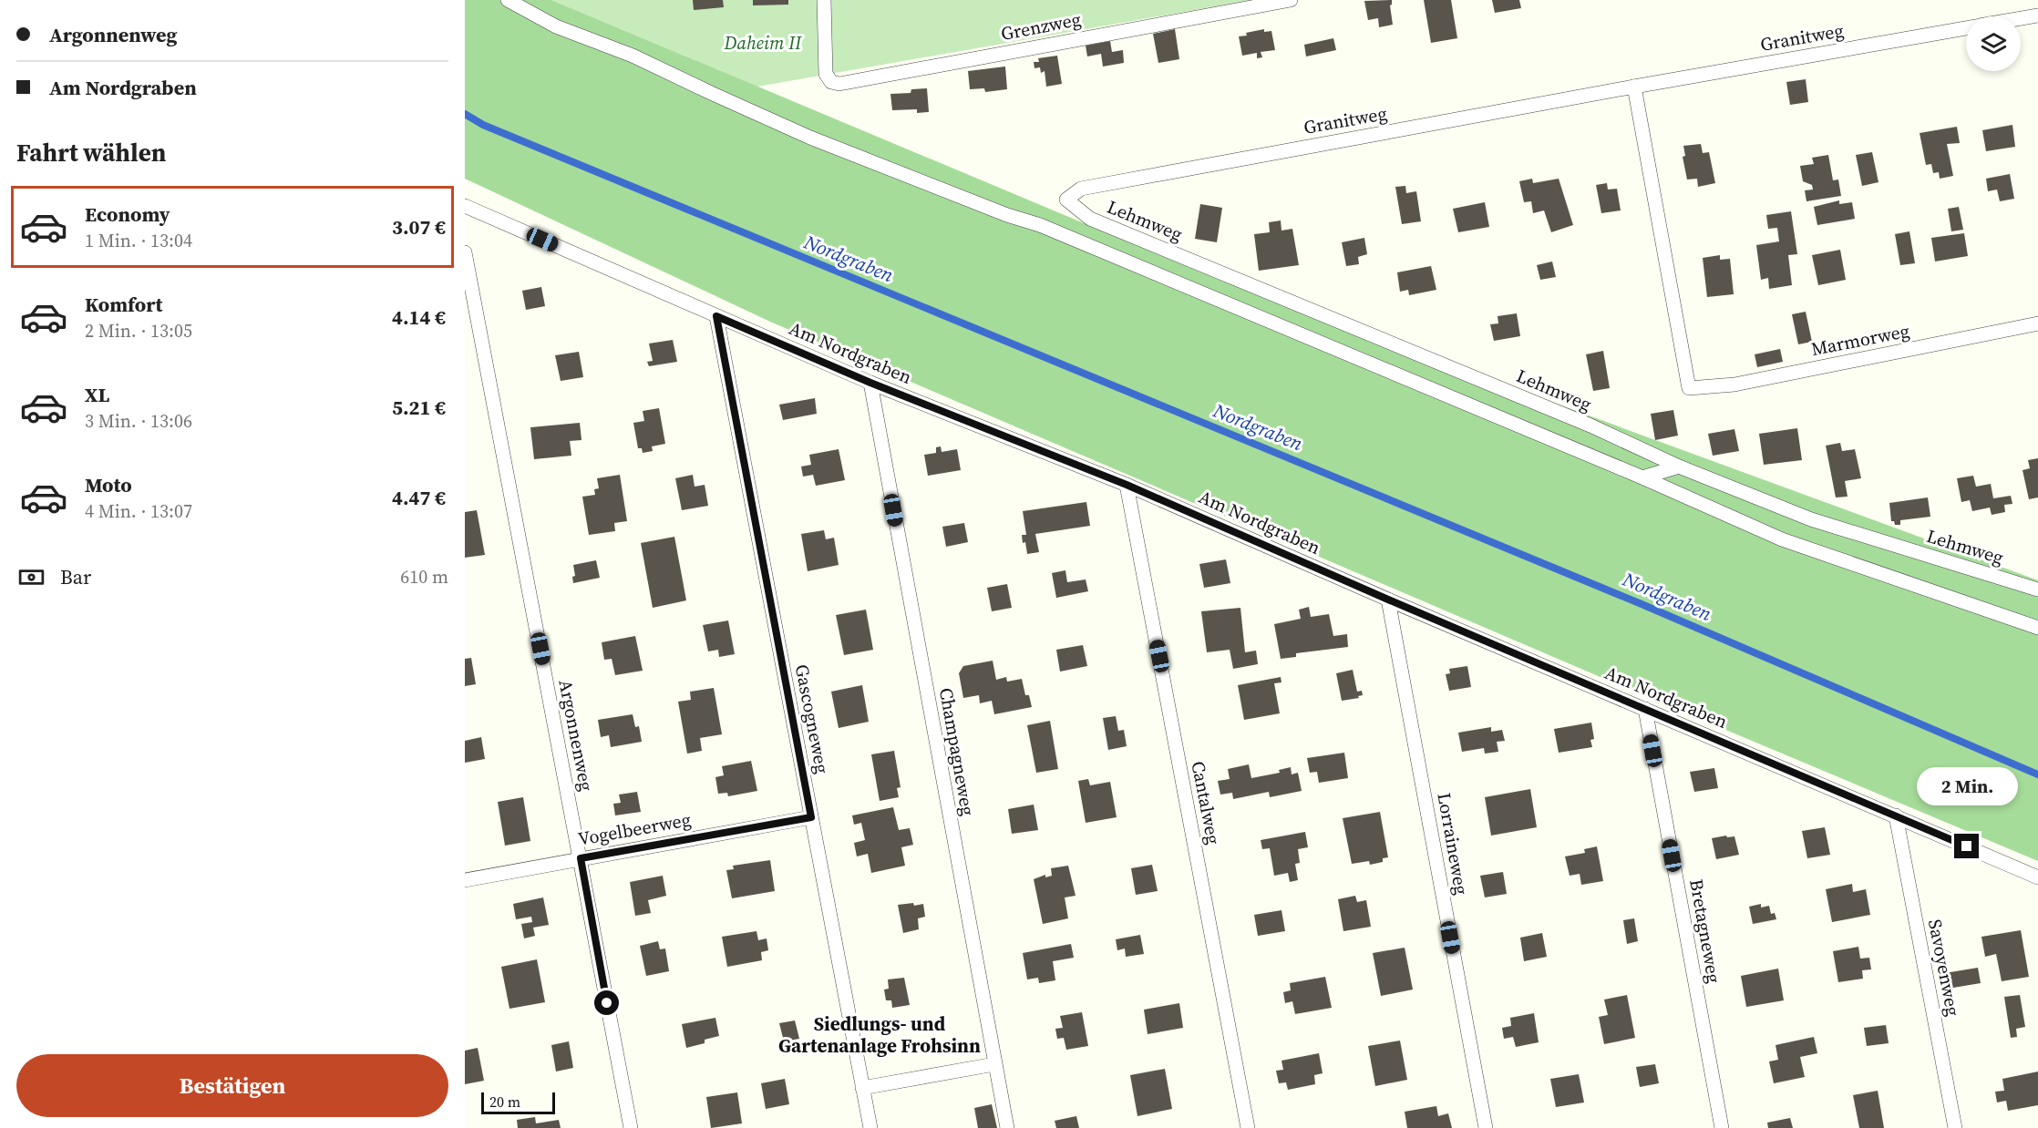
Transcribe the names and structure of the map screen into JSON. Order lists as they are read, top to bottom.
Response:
{
  "streets": {
    "lane": [
      "Grenzweg",
      "Granitweg",
      "Lehmweg",
      "Marmorweg",
      "Am Nordgraben",
      "Gascogneweg",
      "Argonnenweg",
      "Champagneweg",
      "Cantalweg",
      "Vogelbeerweg",
      "Lorraineweg",
      "Bretagneweg",
      "Savoyenweg"
    ]
  },
  "crossings": [
    ["Granitweg", "Lehmweg"],
    ["Granitweg", "Marmorweg"],
    ["Am Nordgraben", "Gascogneweg"],
    ["Am Nordgraben", "Champagneweg"],
    ["Am Nordgraben", "Cantalweg"],
    ["Am Nordgraben", "Lorraineweg"],
    ["Am Nordgraben", "Bretagneweg"],
    ["Am Nordgraben", "Savoyenweg"],
    ["Gascogneweg", "Vogelbeerweg"],
    ["Argonnenweg", "Vogelbeerweg"]
  ],
  "districts": ["Siedlungs- und Gartenanlage Frohsinn"],
  "water": ["Nordgraben"],
  "parks": ["Daheim II"],
  "scale_bar": "20 m",
  "page": {
    "banner": ["Argonnenweg", "Am Nordgraben"],
    "heading": "Fahrt wählen",
    "list": [
      {
        "name": "Economy",
        "note": "1 Min. · 13:04",
        "value": "3.07 €"
      },
      {
        "name": "Komfort",
        "note": "2 Min. · 13:05",
        "value": "4.14 €"
      },
      {
        "name": "XL",
        "note": "3 Min. · 13:06",
        "value": "5.21 €"
      },
      {
        "name": "Moto",
        "note": "4 Min. · 13:07",
        "value": "4.47 €"
      }
    ],
    "pay": ["Bar", "610 m"],
    "bubble": "2 Min.",
    "buttons": "Bestätigen",
    "scale": "20 m"
  }
}
